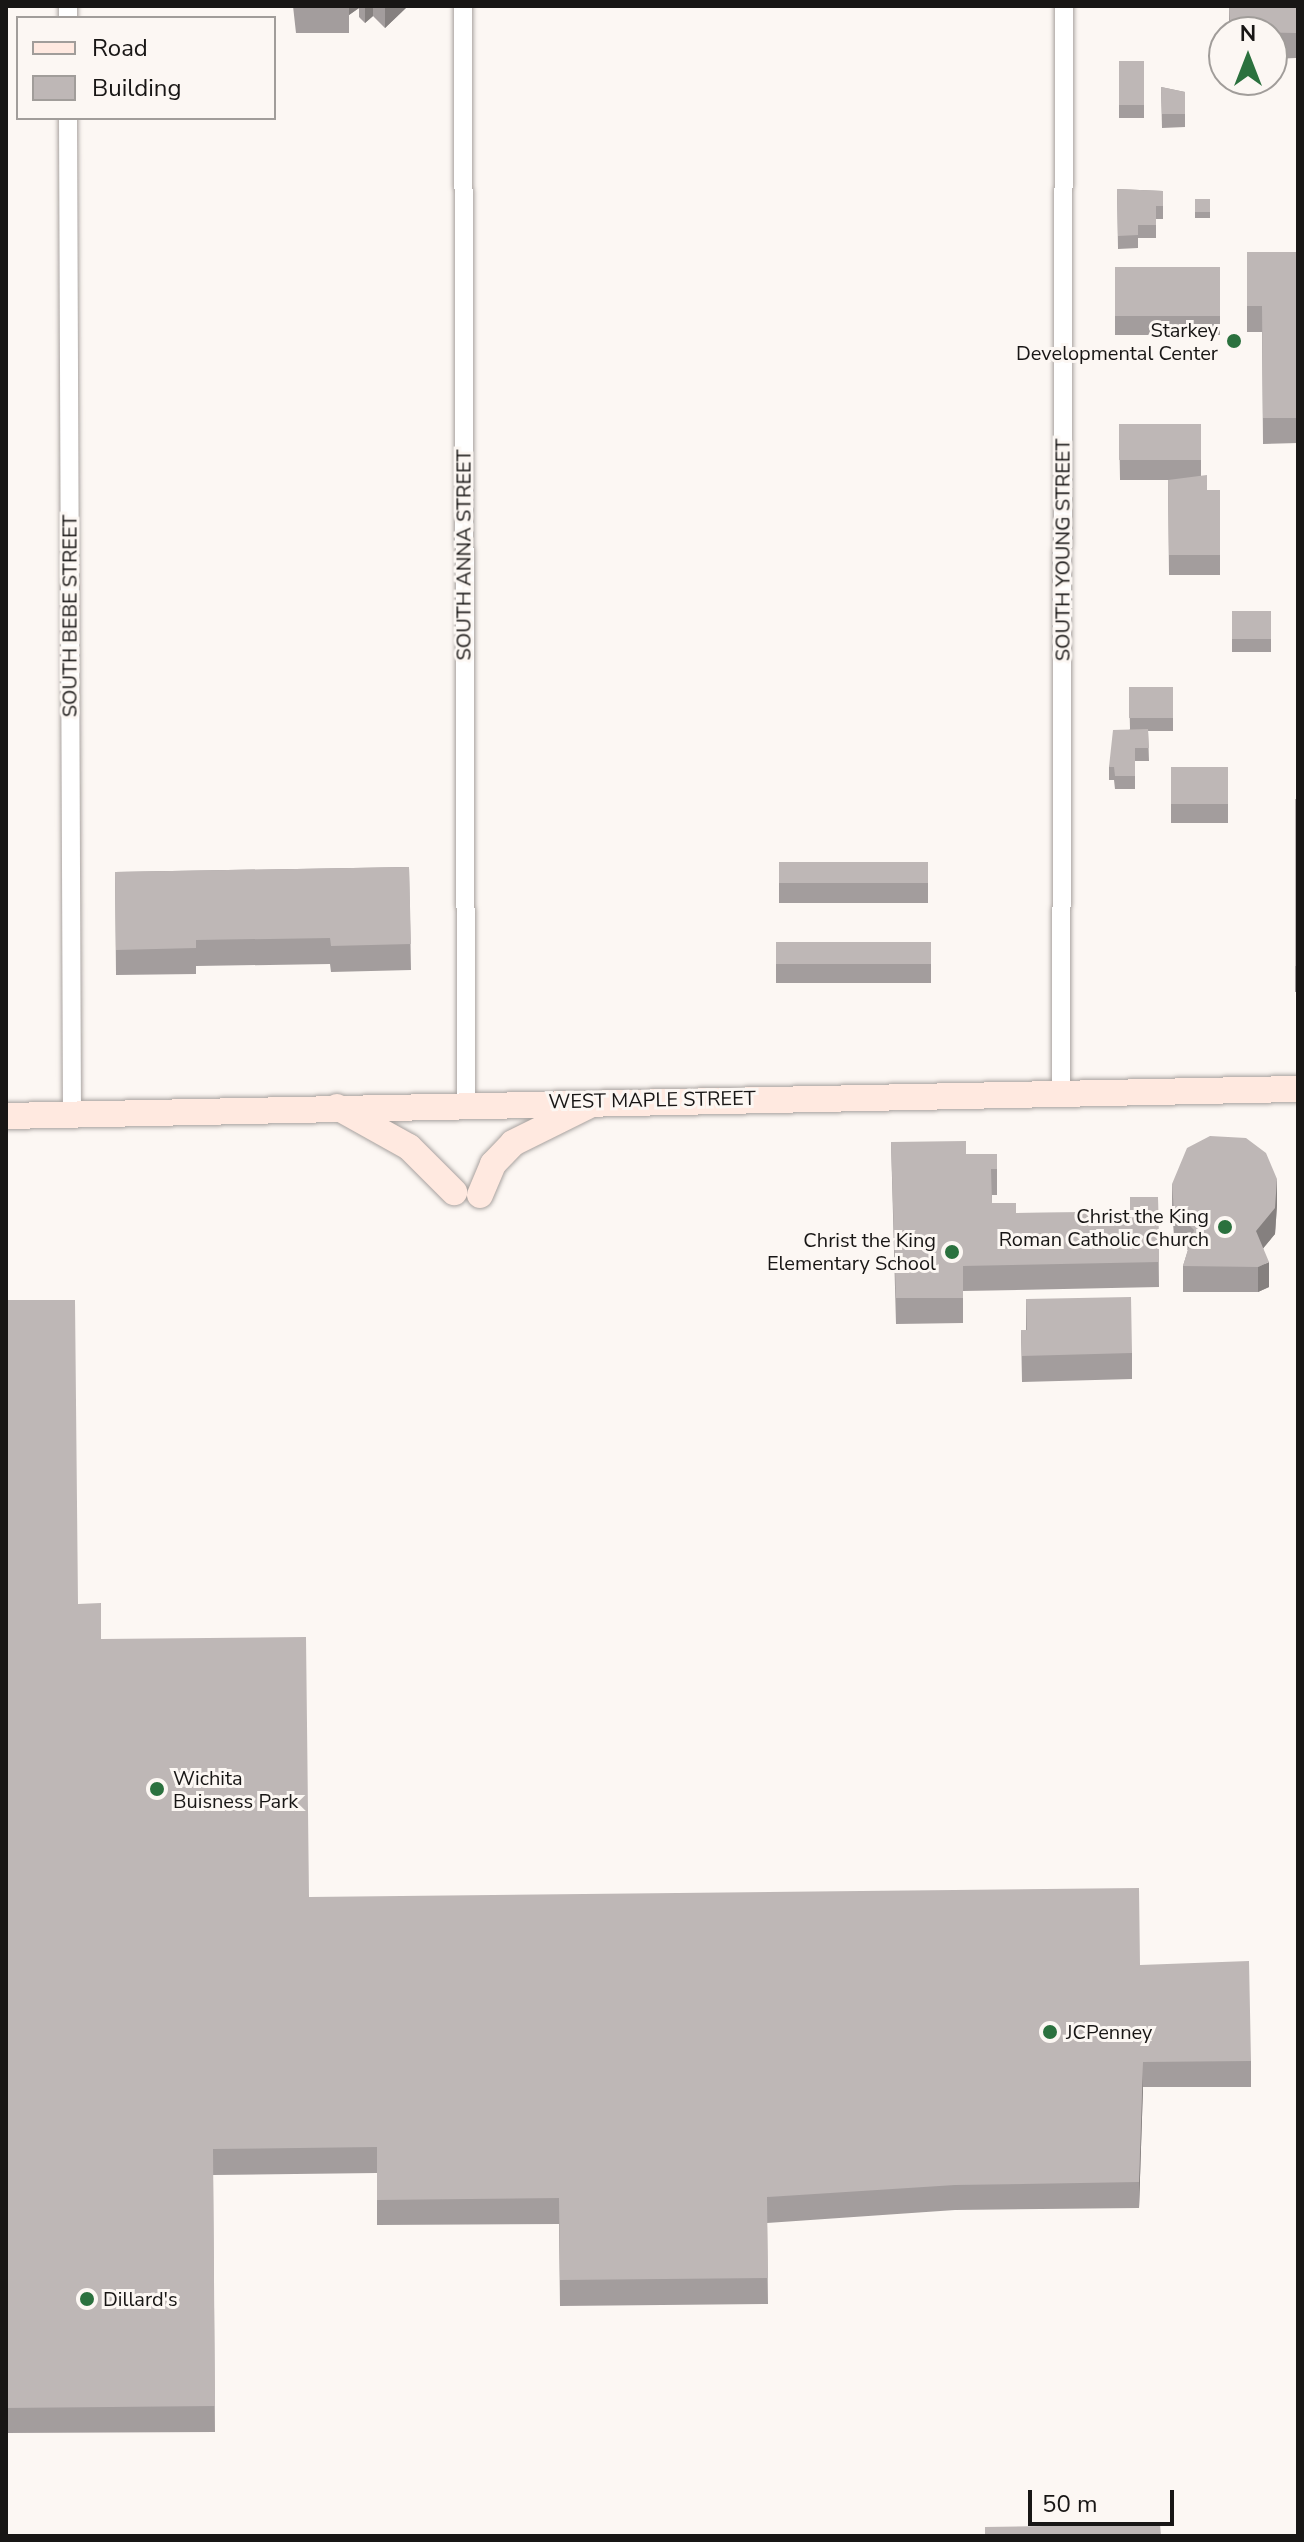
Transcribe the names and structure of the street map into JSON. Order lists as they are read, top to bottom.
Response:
{
  "streets": {
    "main road": ["WEST MAPLE STREET"],
    "street": ["SOUTH YOUNG STREET", "SOUTH ANNA STREET", "SOUTH BEBE STREET"]
  },
  "crossings": [
    ["SOUTH YOUNG STREET", "WEST MAPLE STREET"],
    ["SOUTH ANNA STREET", "WEST MAPLE STREET"],
    ["SOUTH BEBE STREET", "WEST MAPLE STREET"]
  ],
  "places": [
    "Starkey Developmental Center",
    "Christ the King Roman Catholic Church",
    "Christ the King Elementary School",
    "Wichita Buisness Park",
    "JCPenney",
    "Dillard's"
  ],
  "legend": ["Road", "Building"],
  "scale_bar": "50 m",
  "north": "top"
}
